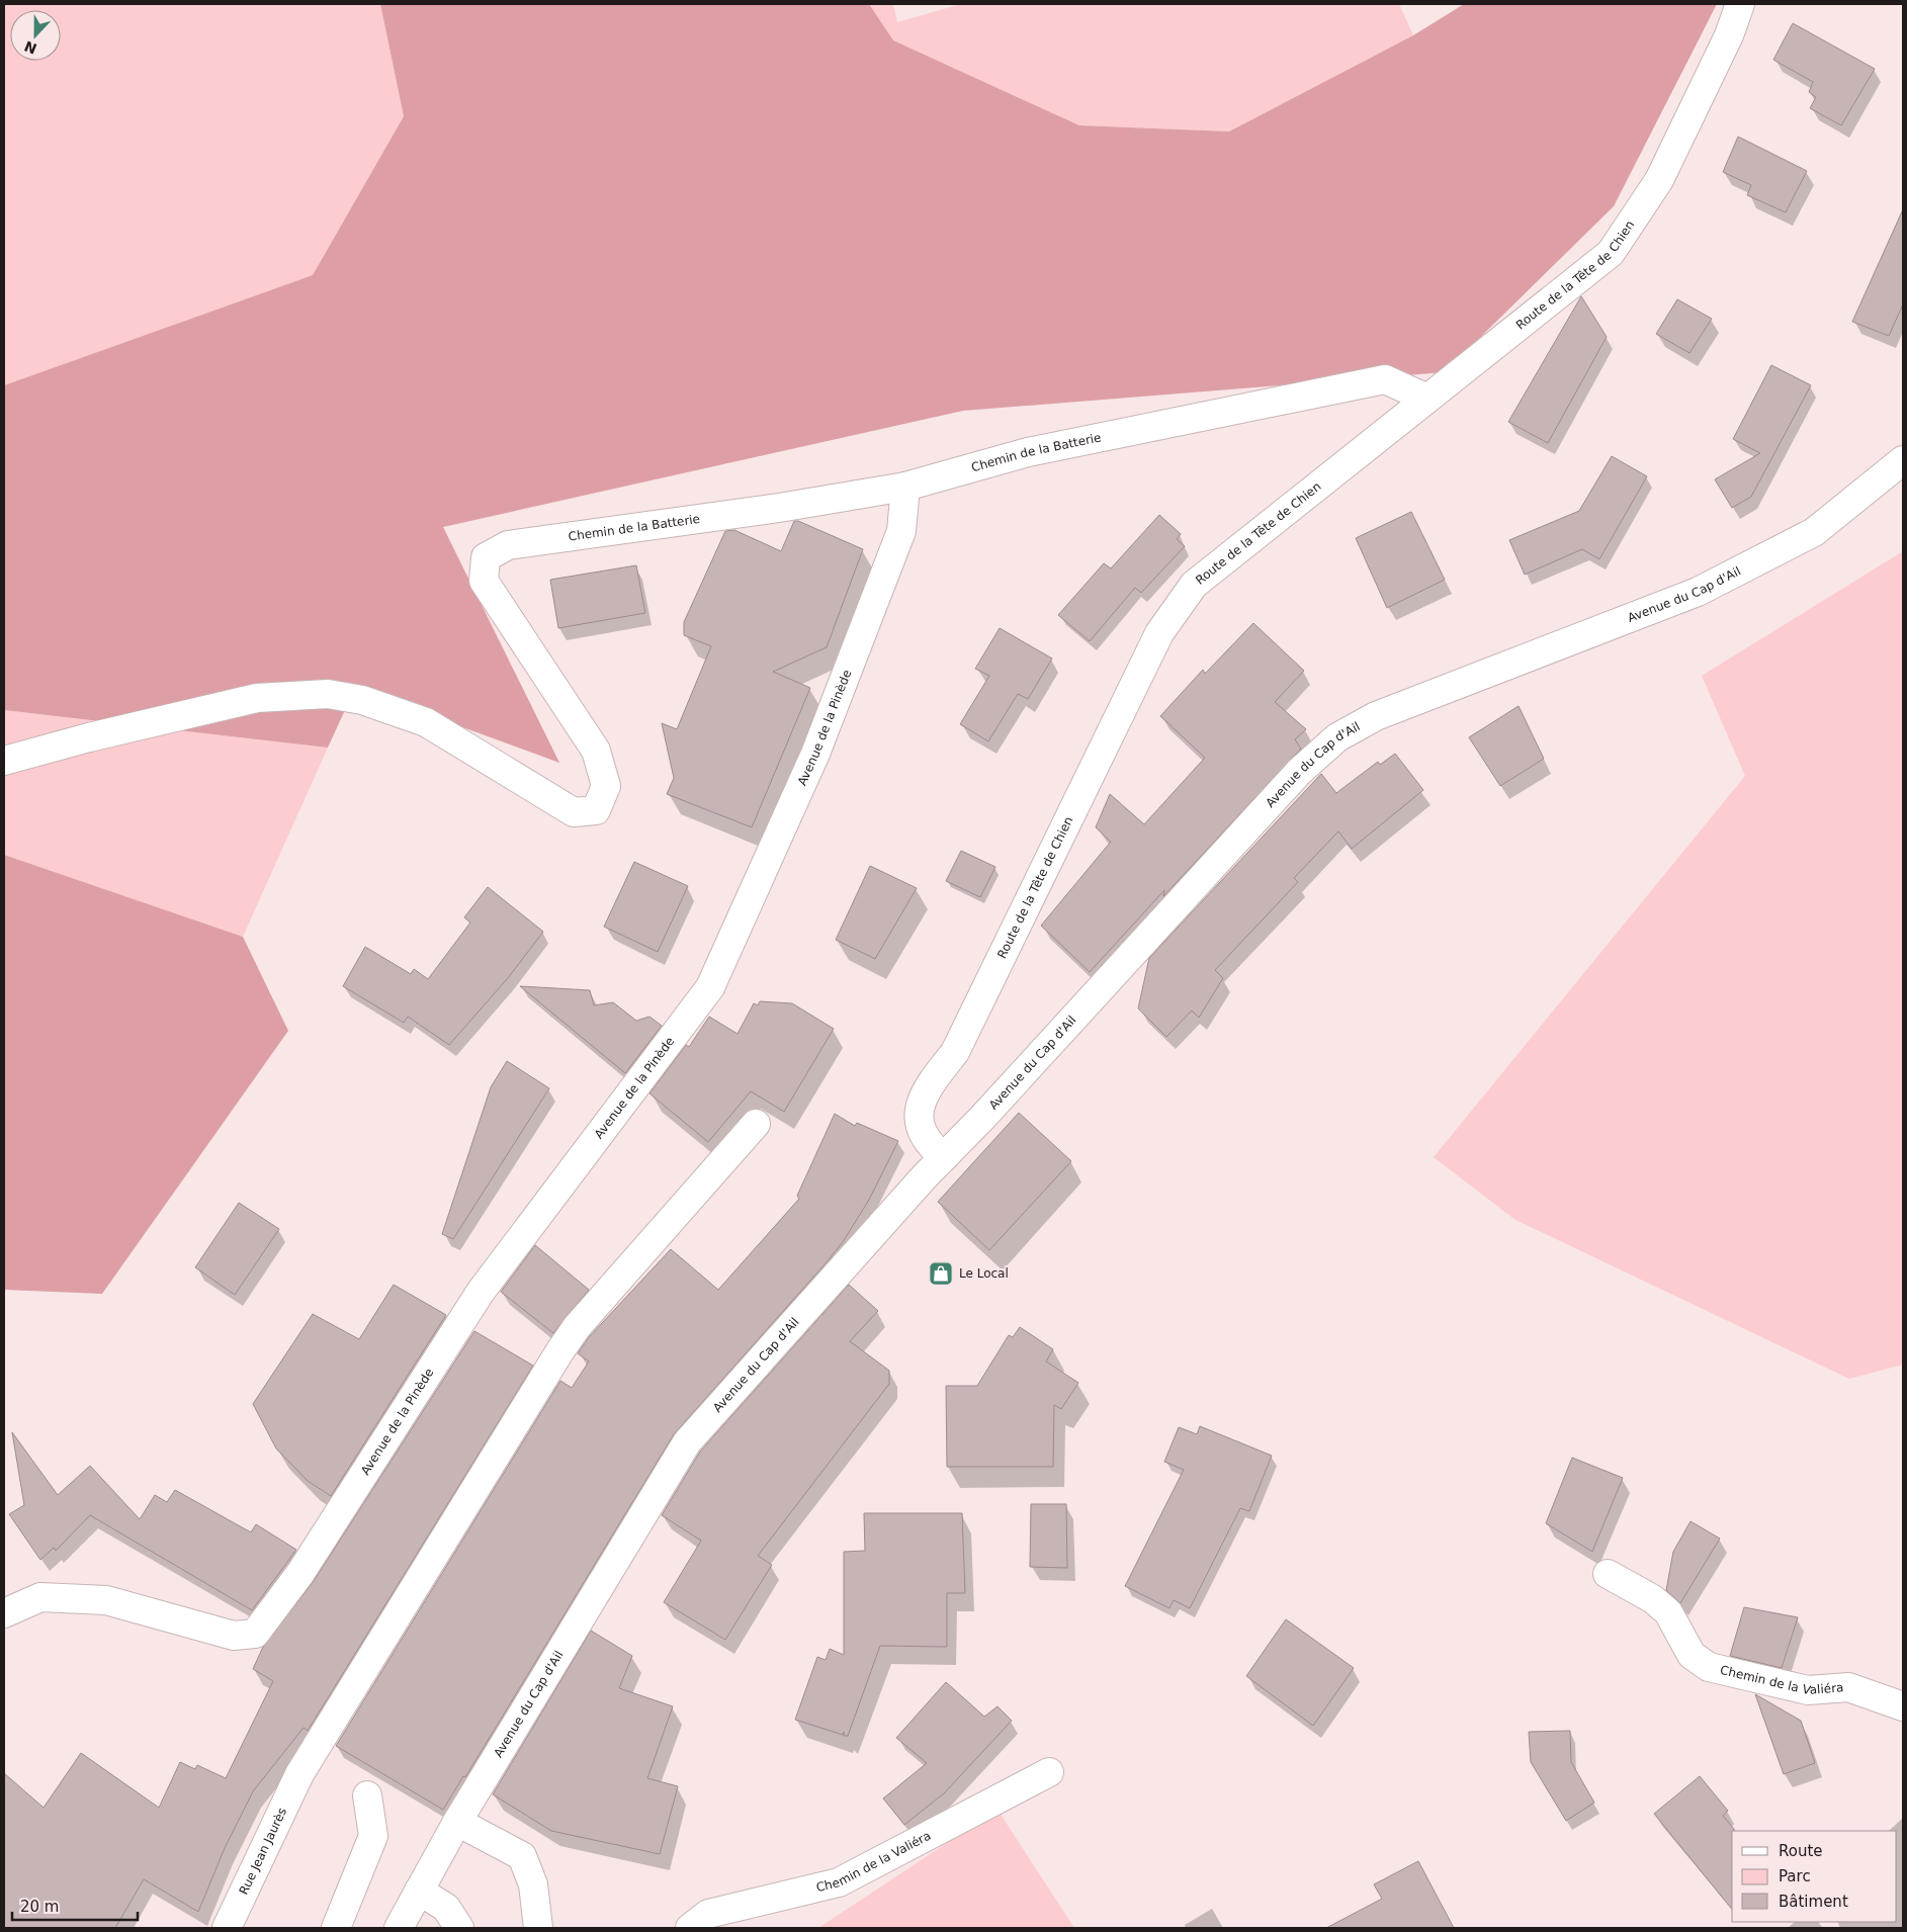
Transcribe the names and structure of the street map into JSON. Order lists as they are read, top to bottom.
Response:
{
  "streets": {
    "street": [
      "Route de la Tête de Chien",
      "Chemin de la Batterie",
      "Avenue du Cap d'Ail",
      "Avenue de la Pinède",
      "Chemin de la Valiéra",
      "Rue Jean Jaurès"
    ]
  },
  "crossings": [
    ["Route de la Tête de Chien", "Chemin de la Batterie"],
    ["Route de la Tête de Chien", "Avenue du Cap d'Ail"],
    ["Chemin de la Batterie", "Avenue de la Pinède"]
  ],
  "places": {
    "shop": ["Le Local"]
  },
  "legend": ["Route", "Parc", "Bâtiment"],
  "scale_bar": "20 m",
  "north": "bottom"
}
